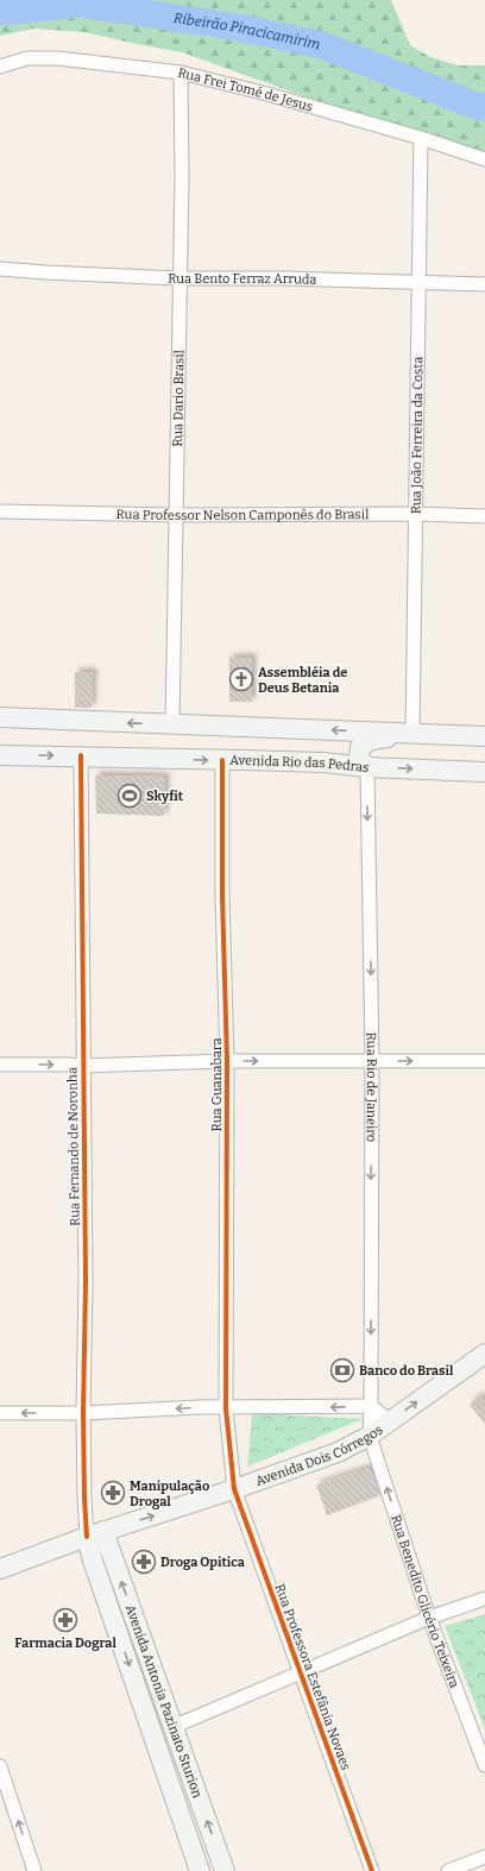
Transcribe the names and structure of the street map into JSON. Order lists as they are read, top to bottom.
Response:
{
  "streets": {
    "main road": ["Avenida Rio das Pedras", "Avenida Dois Córregos", "Avenida Antonia Pazinato Sturion"],
    "street": [
      "Rua Frei Tomé de Jesus",
      "Rua Bento Ferraz Arruda",
      "Rua Dario Brasil",
      "Rua João Ferreira da Costa",
      "Rua Professor Nelson Camponês do Brasil",
      "Rua Guanabara",
      "Rua Rio de Janeiro",
      "Rua Fernando de Noronha",
      "Rua Benedito Glicério Teixeira",
      "Rua Professora Estefânia Novaes"
    ]
  },
  "crossings": [
    ["Rua Frei Tomé de Jesus", "Rua Dario Brasil"],
    ["Rua Frei Tomé de Jesus", "Rua João Ferreira da Costa"],
    ["Rua Bento Ferraz Arruda", "Rua Dario Brasil"],
    ["Rua Bento Ferraz Arruda", "Rua João Ferreira da Costa"],
    ["Rua Dario Brasil", "Rua Professor Nelson Camponês do Brasil"],
    ["Rua João Ferreira da Costa", "Rua Professor Nelson Camponês do Brasil"],
    ["Avenida Rio das Pedras", "Rua Guanabara"],
    ["Avenida Rio das Pedras", "Rua Rio de Janeiro"],
    ["Avenida Rio das Pedras", "Rua Fernando de Noronha"],
    ["Rua Guanabara", "Avenida Dois Córregos"],
    ["Rua Guanabara", "Rua Professora Estefânia Novaes"],
    ["Rua Rio de Janeiro", "Avenida Dois Córregos"],
    ["Rua Rio de Janeiro", "Rua Benedito Glicério Teixeira"],
    ["Rua Fernando de Noronha", "Avenida Dois Córregos"],
    ["Rua Fernando de Noronha", "Avenida Antonia Pazinato Sturion"],
    ["Avenida Dois Córregos", "Rua Benedito Glicério Teixeira"],
    ["Avenida Dois Córregos", "Rua Professora Estefânia Novaes"],
    ["Avenida Dois Córregos", "Avenida Antonia Pazinato Sturion"]
  ],
  "one_way": ["Rua Rio de Janeiro", "Avenida Dois Córregos", "Rua Benedito Glicério Teixeira"],
  "water": ["Ribeirão Piracicamirim"],
  "places": {
    "church": ["Assembléia de Deus Betania"],
    "sports": ["Skyfit"],
    "bank": ["Banco do Brasil"],
    "pharmacy": ["Manipulação Drogal", "Droga Opitica", "Farmacia Dogral"]
  }
}
